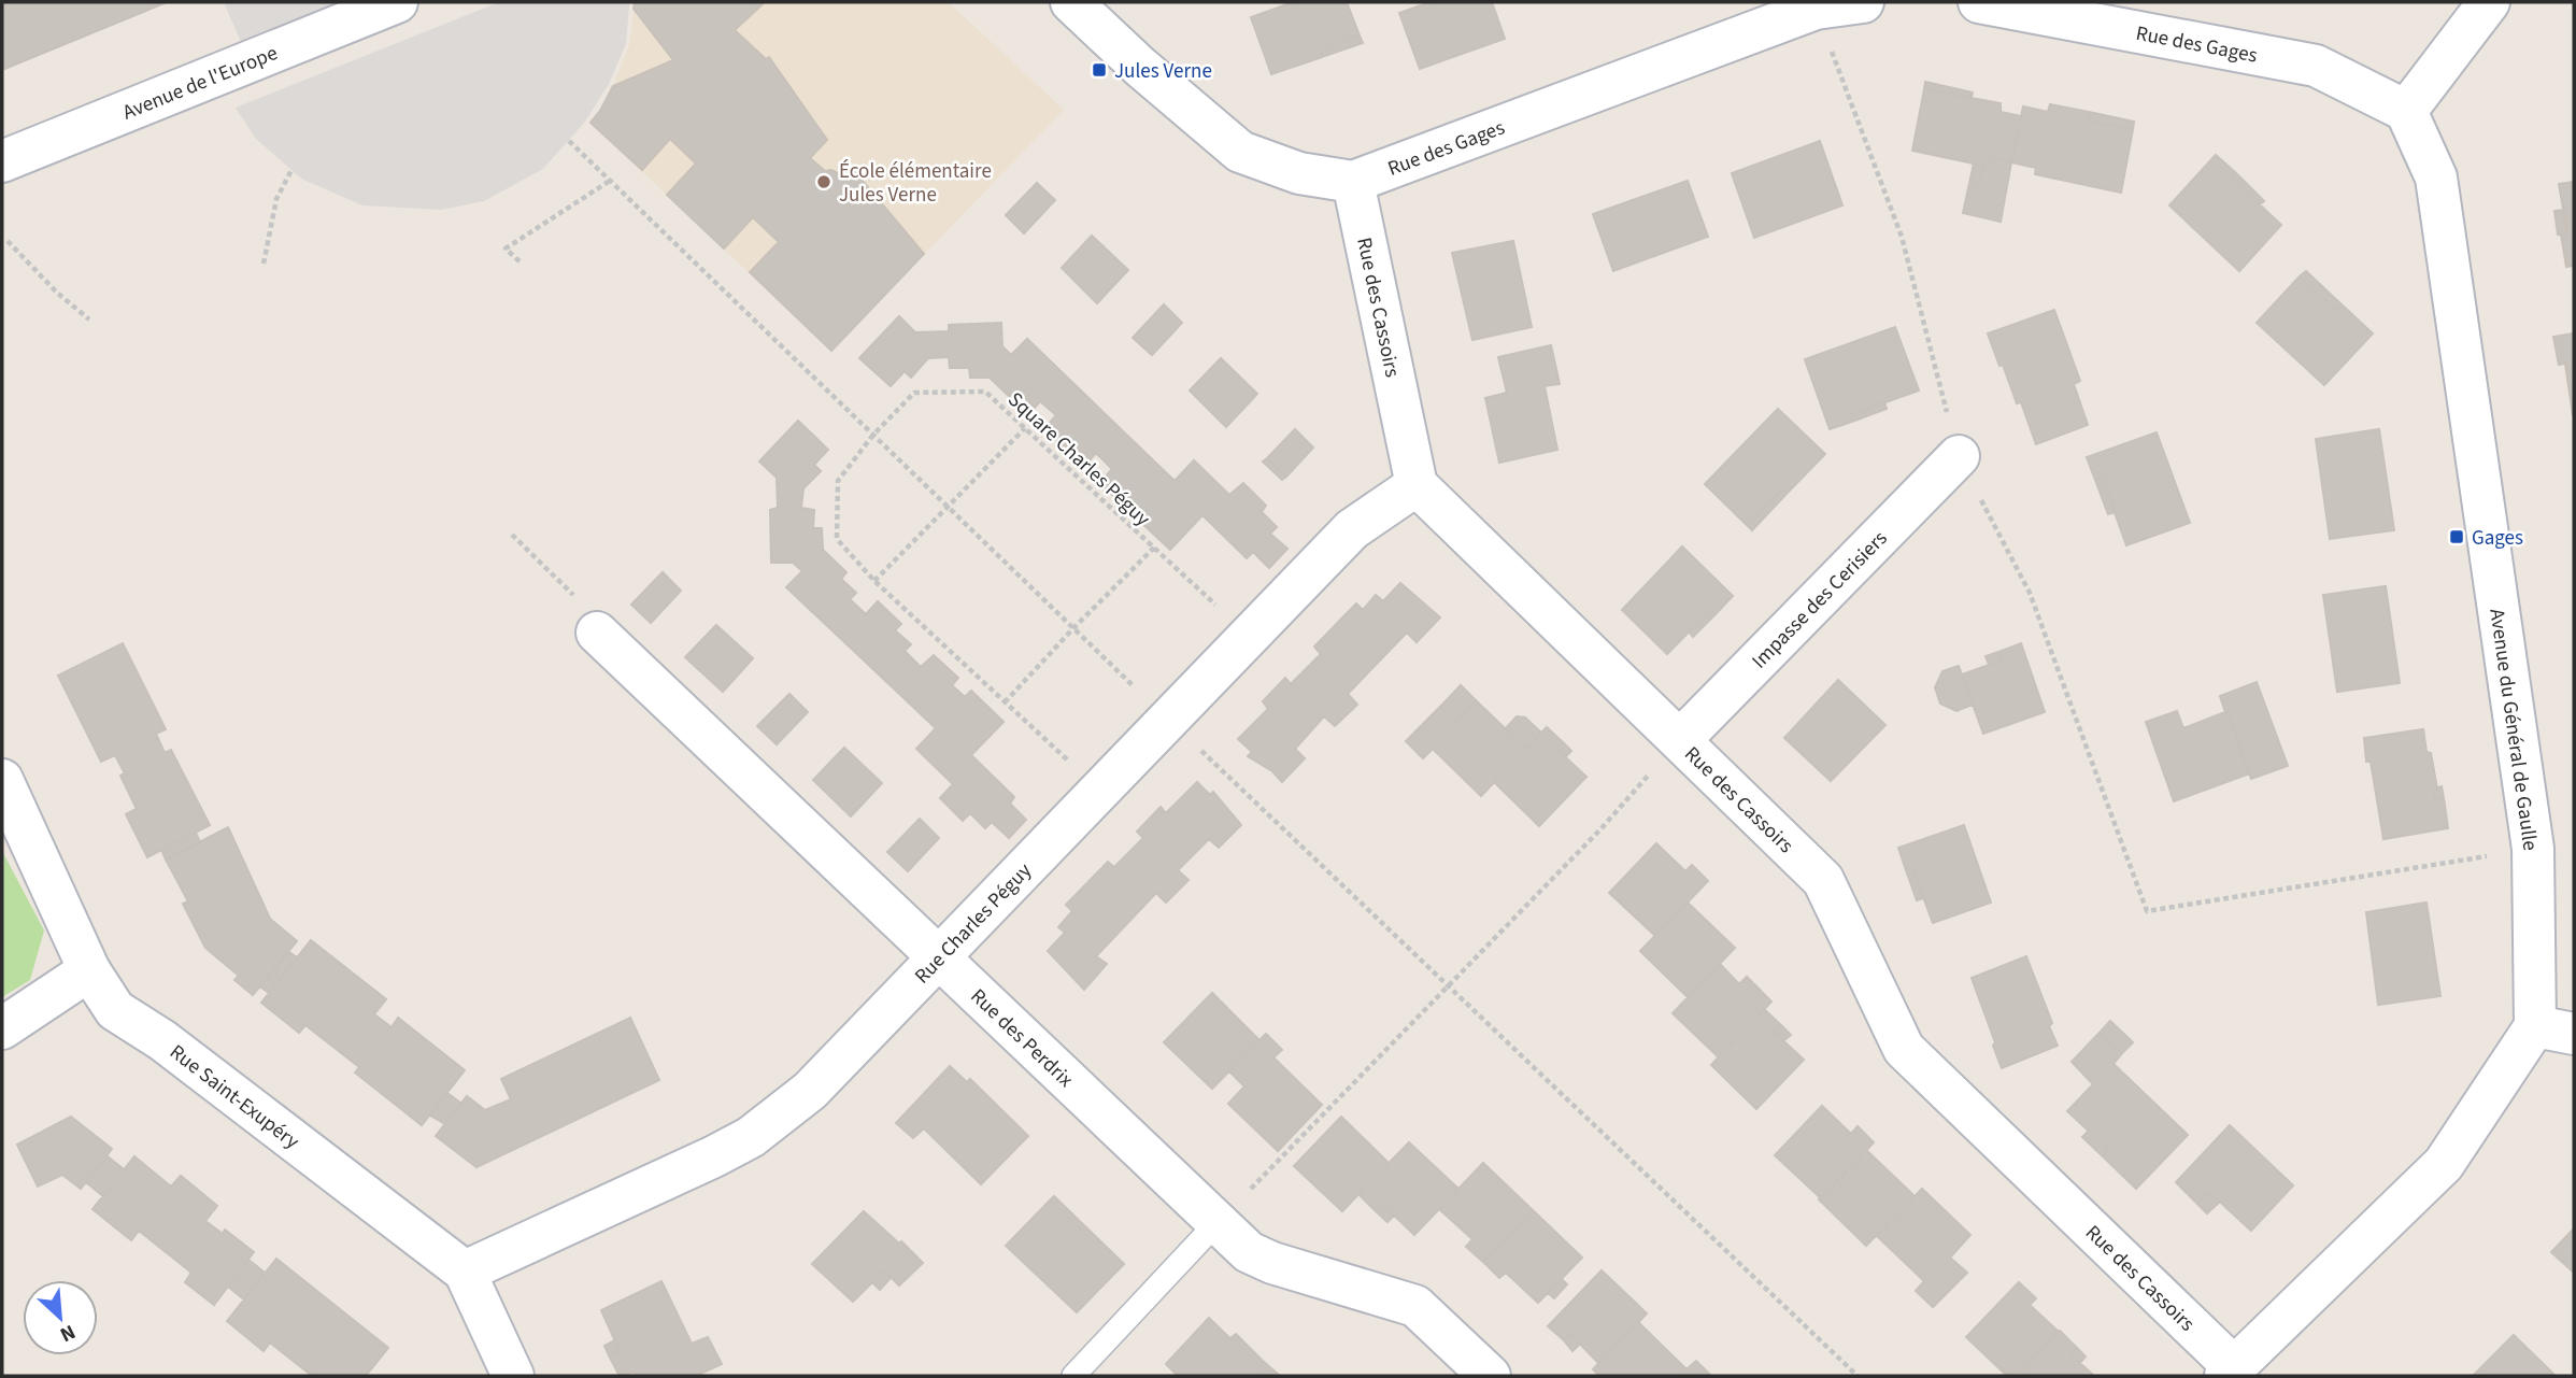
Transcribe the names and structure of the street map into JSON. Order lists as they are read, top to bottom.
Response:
{
  "streets": {
    "street": [
      "Rue des Gages",
      "Avenue de l'Europe",
      "Rue des Cassoirs",
      "Impasse des Cerisiers",
      "Avenue du Général de Gaulle",
      "Rue Charles Péguy",
      "Rue des Perdrix",
      "Rue Saint-Exupéry"
    ],
    "path": ["Square Charles Péguy"]
  },
  "crossings": [
    ["Rue des Gages", "Rue des Cassoirs"],
    ["Rue des Gages", "Avenue du Général de Gaulle"],
    ["Rue des Cassoirs", "Impasse des Cerisiers"],
    ["Rue des Cassoirs", "Avenue du Général de Gaulle"],
    ["Rue des Cassoirs", "Rue Charles Péguy"],
    ["Square Charles Péguy", "Rue Charles Péguy"],
    ["Rue Charles Péguy", "Rue des Perdrix"],
    ["Rue Charles Péguy", "Rue Saint-Exupéry"]
  ],
  "places": {
    "transit": ["Jules Verne", "Gages"],
    "other": ["École élémentaire Jules Verne"]
  },
  "north": "bottom right"
}
